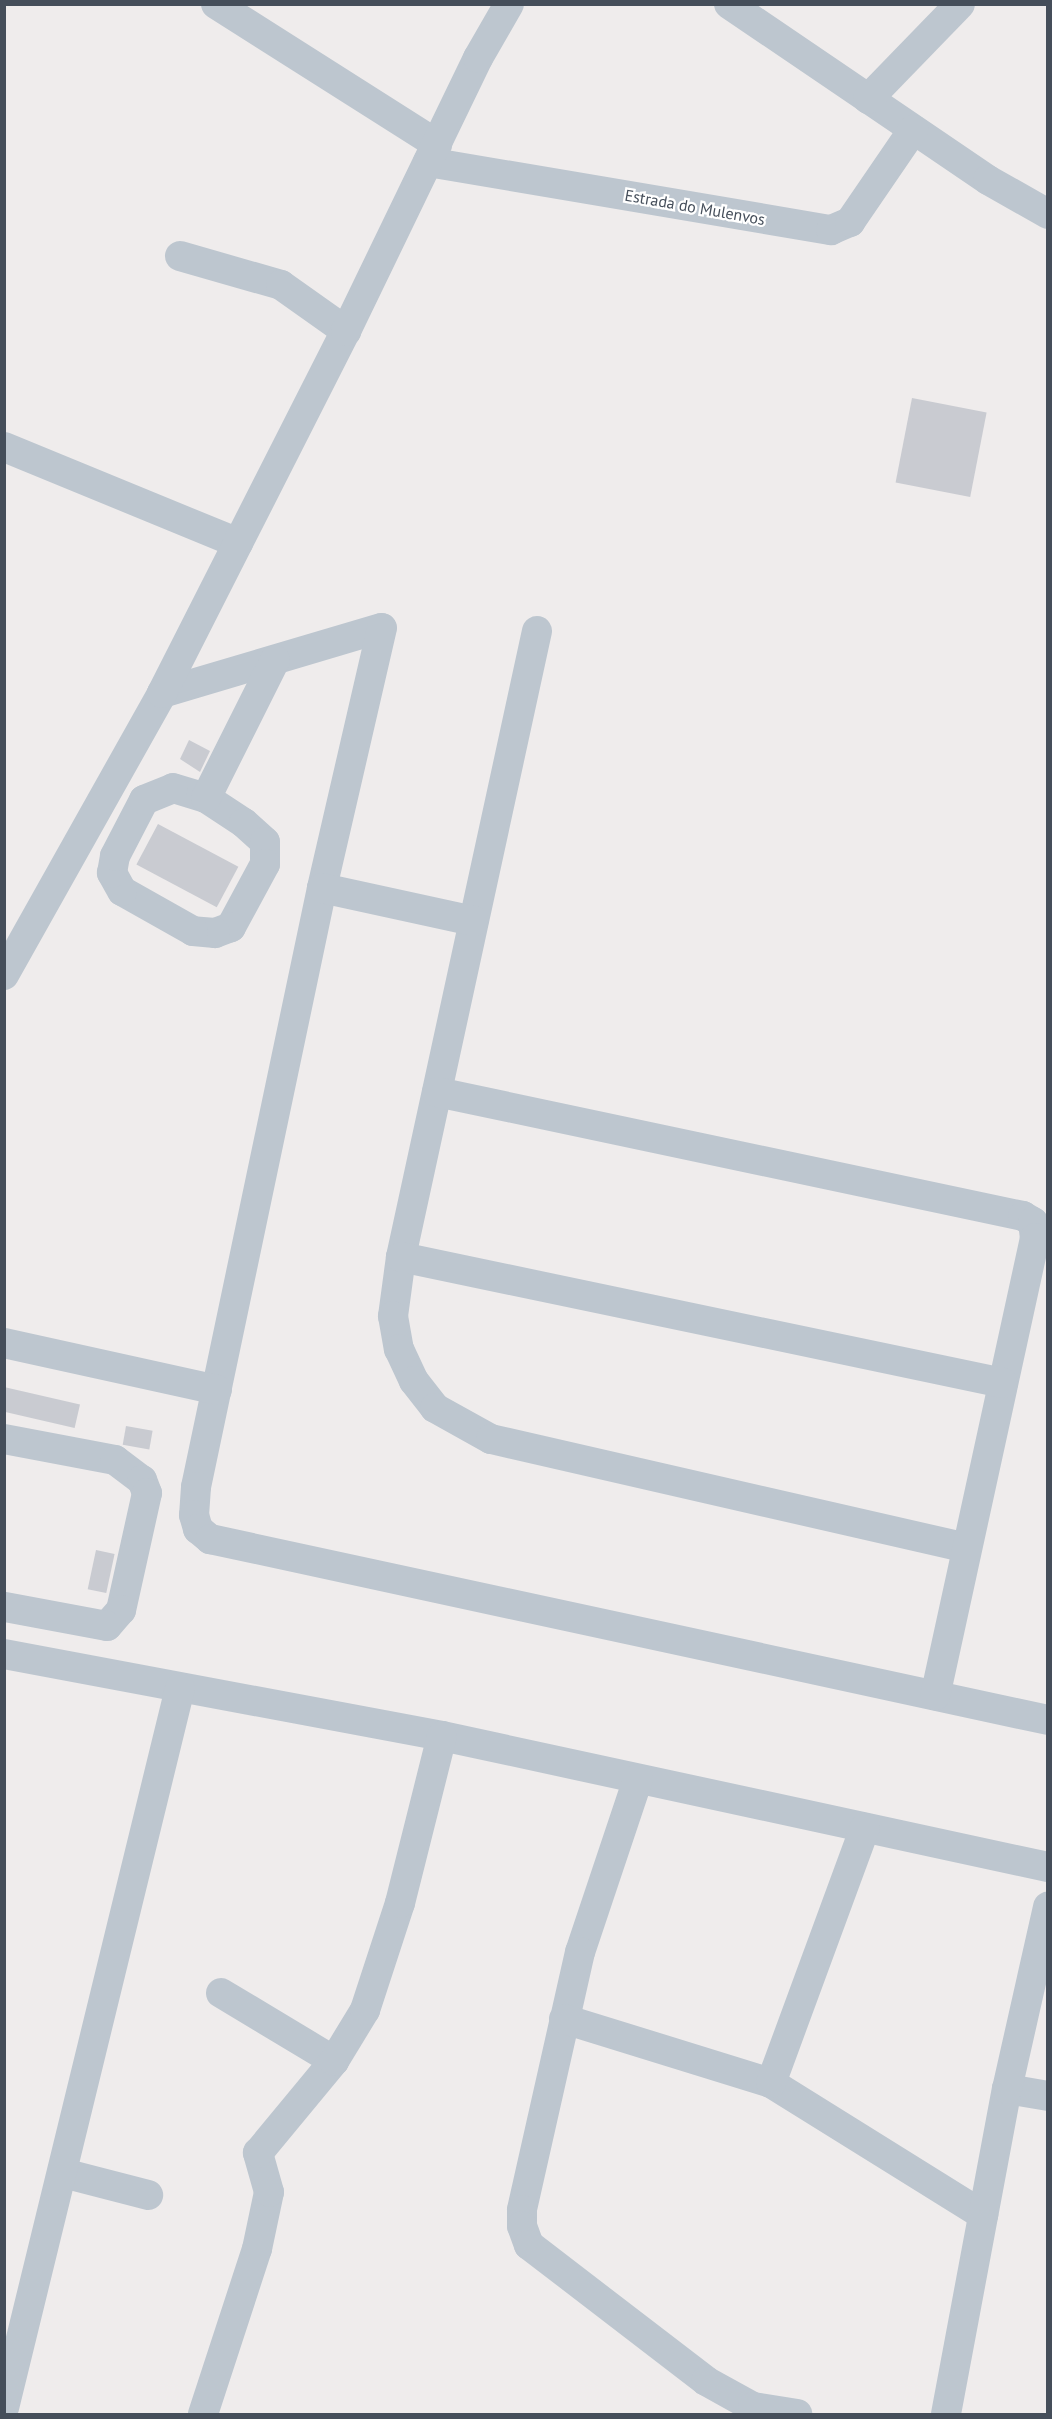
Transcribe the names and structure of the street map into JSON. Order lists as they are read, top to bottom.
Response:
{
  "streets": {
    "street": ["Estrada do Mulenvos"]
  }
}
